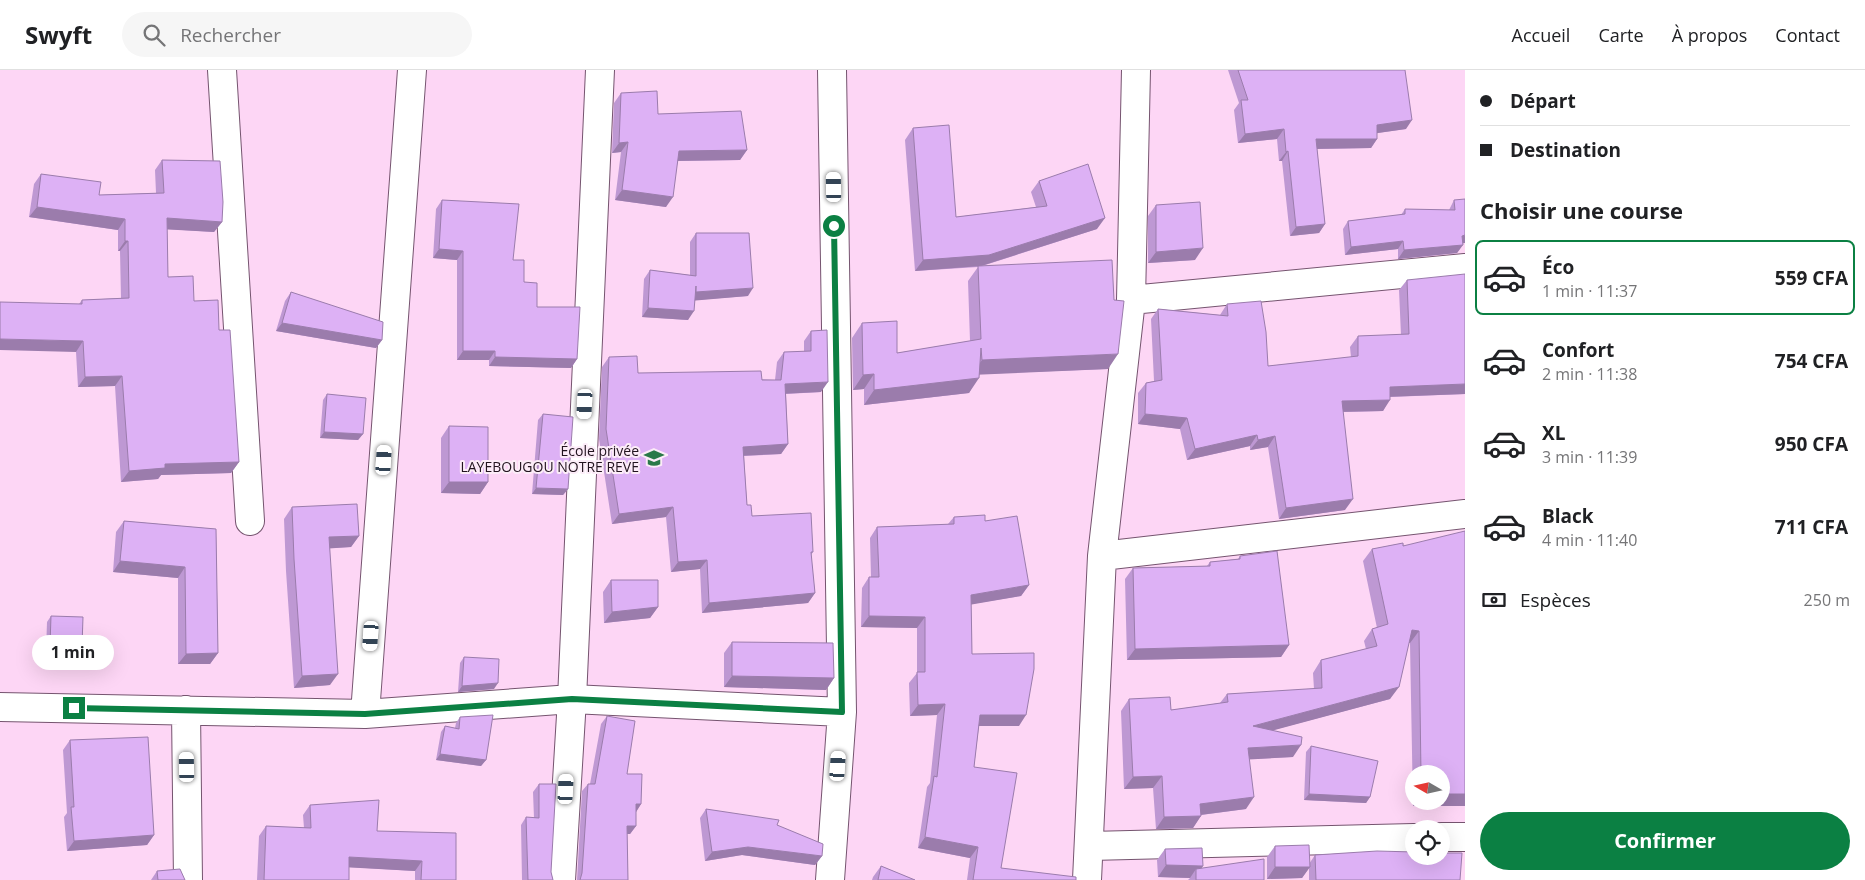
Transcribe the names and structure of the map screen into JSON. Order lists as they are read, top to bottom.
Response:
{
  "places": {
    "school or university": ["École privée LAYEBOUGOU NOTRE REVE"]
  },
  "north": "left",
  "page": {
    "header": "Swyft",
    "search": "Rechercher",
    "nav": [
      "Accueil",
      "Carte",
      "À propos",
      "Contact"
    ],
    "banner": ["Départ", "Destination"],
    "heading": "Choisir une course",
    "list": [
      {
        "name": "Éco",
        "note": "1 min · 11:37",
        "value": "559 CFA"
      },
      {
        "name": "Confort",
        "note": "2 min · 11:38",
        "value": "754 CFA"
      },
      {
        "name": "XL",
        "note": "3 min · 11:39",
        "value": "950 CFA"
      },
      {
        "name": "Black",
        "note": "4 min · 11:40",
        "value": "711 CFA"
      }
    ],
    "pay": ["Espèces", "250 m"],
    "bubble": "1 min",
    "buttons": "Confirmer"
  }
}
